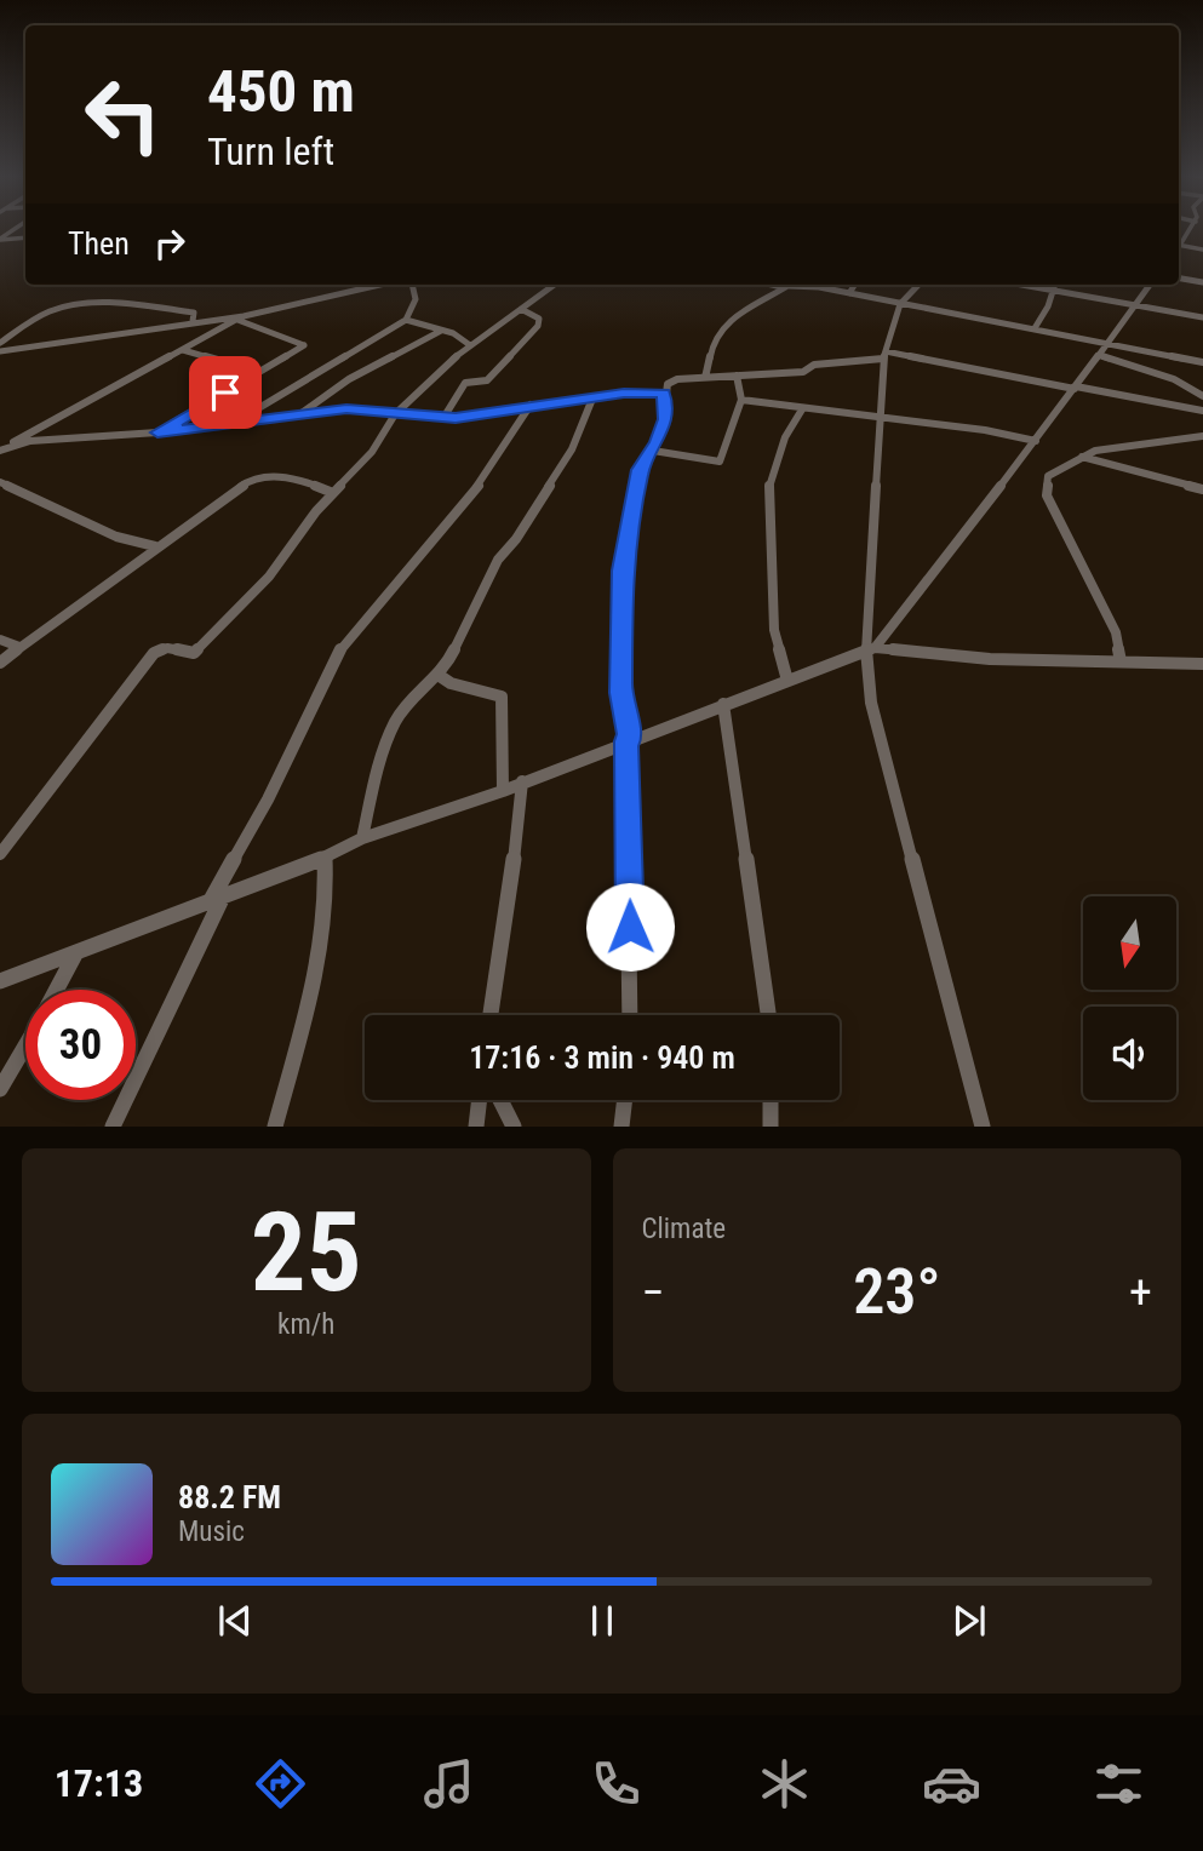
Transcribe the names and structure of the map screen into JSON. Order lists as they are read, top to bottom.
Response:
{
  "north": "bottom",
  "page": {
    "turn": ["450 m", "Turn left"],
    "then": "Then",
    "limit": "30",
    "trip": "17:16 · 3 min · 940 m",
    "tile": [
      ["25", "km/h"],
      "Climate"
    ],
    "heat": ["−", "23°", "+"],
    "song": ["88.2 FM", "Music"],
    "tabs": "17:13"
  }
}
